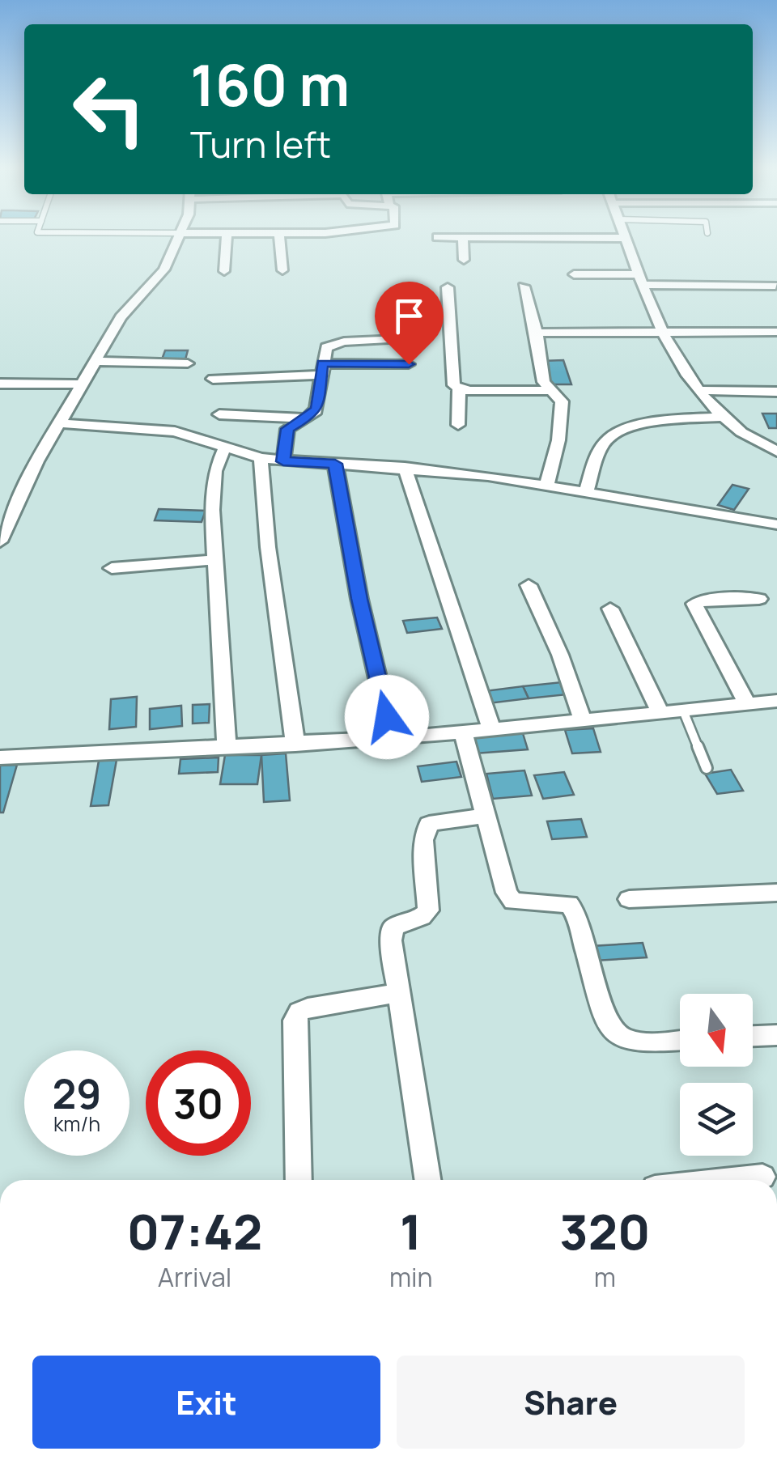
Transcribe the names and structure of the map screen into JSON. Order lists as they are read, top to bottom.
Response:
{
  "north": "bottom",
  "page": {
    "turn": ["160 m", "Turn left"],
    "speed": "29 km/h",
    "limit": "30",
    "eta": [
      "07:42",
      "Arrival",
      "1",
      "min",
      "320",
      "m"
    ],
    "buttons": ["Exit", "Share"]
  }
}
